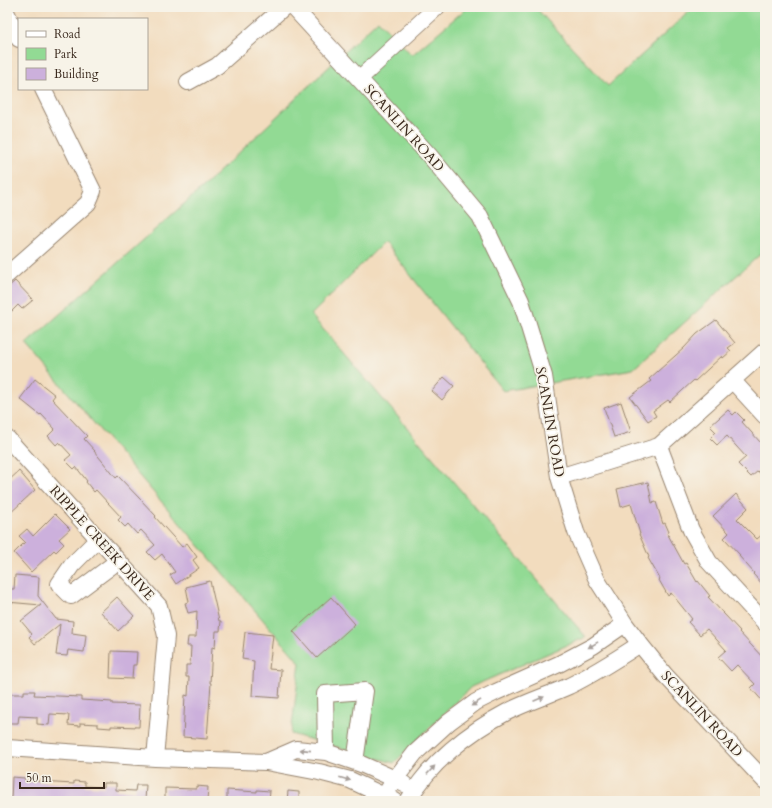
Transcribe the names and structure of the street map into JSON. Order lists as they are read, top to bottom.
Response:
{
  "streets": {
    "street": ["SCANLIN ROAD", "RIPPLE CREEK DRIVE"]
  },
  "legend": ["Road", "Park", "Building"],
  "scale_bar": "50 m"
}
